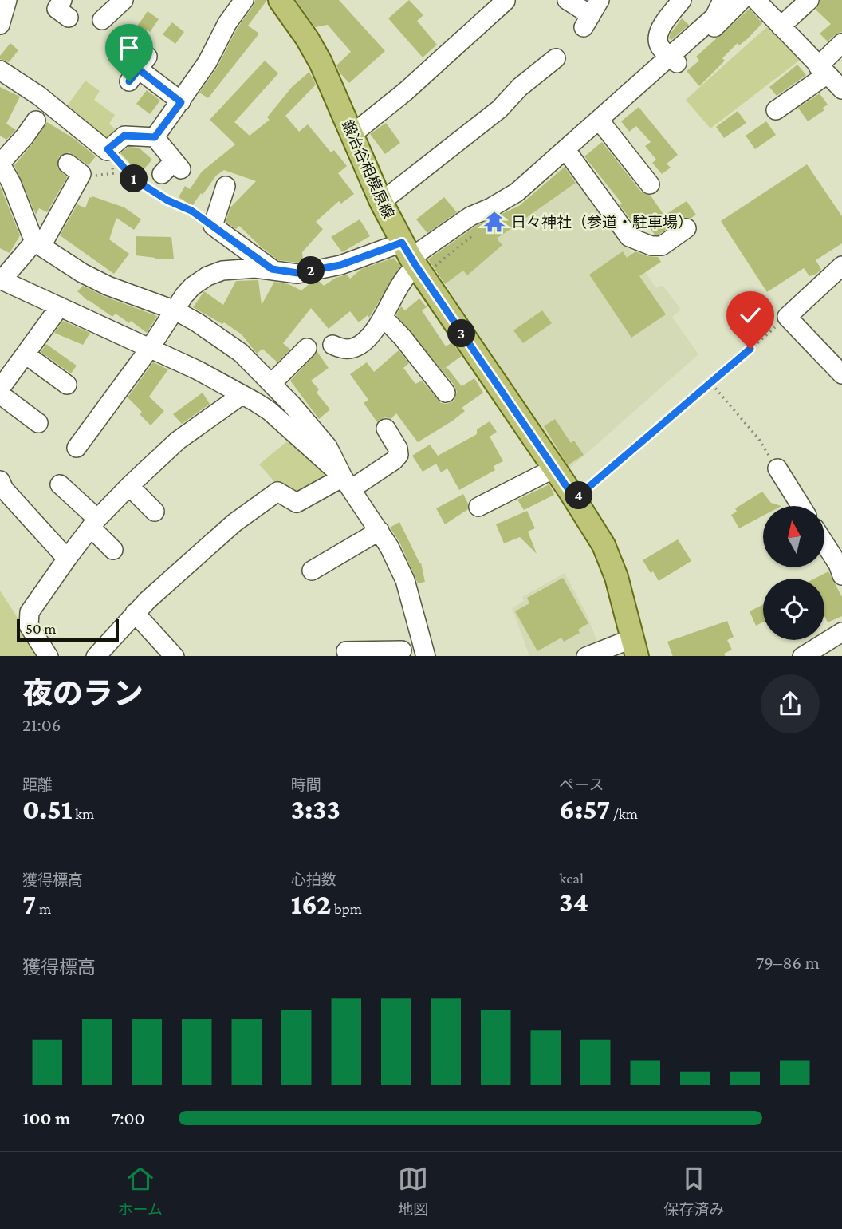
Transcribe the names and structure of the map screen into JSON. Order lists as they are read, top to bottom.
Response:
{
  "streets": {
    "main road": ["鍛冶谷相模原線"]
  },
  "places": {
    "temple": ["日々神社（参道・駐車場）"]
  },
  "scale_bar": "50 m",
  "north": "top",
  "page": {
    "pins": [
      "1",
      "2",
      "3",
      "4"
    ],
    "scale": "50 m",
    "heading": ["夜のラン", "21:06"],
    "stats": [
      ["距離", "0.51 km"],
      ["時間", "3:33"],
      ["ペース", "6:57 /km"],
      ["獲得標高", "7 m"],
      ["心拍数", "162 bpm"],
      ["kcal", "34"]
    ],
    "chart": ["獲得標高", "79–86 m"],
    "list": [
      {
        "name": "100 m",
        "note": "7:00"
      }
    ],
    "tabs": ["ホーム", "地図", "保存済み"]
  }
}
